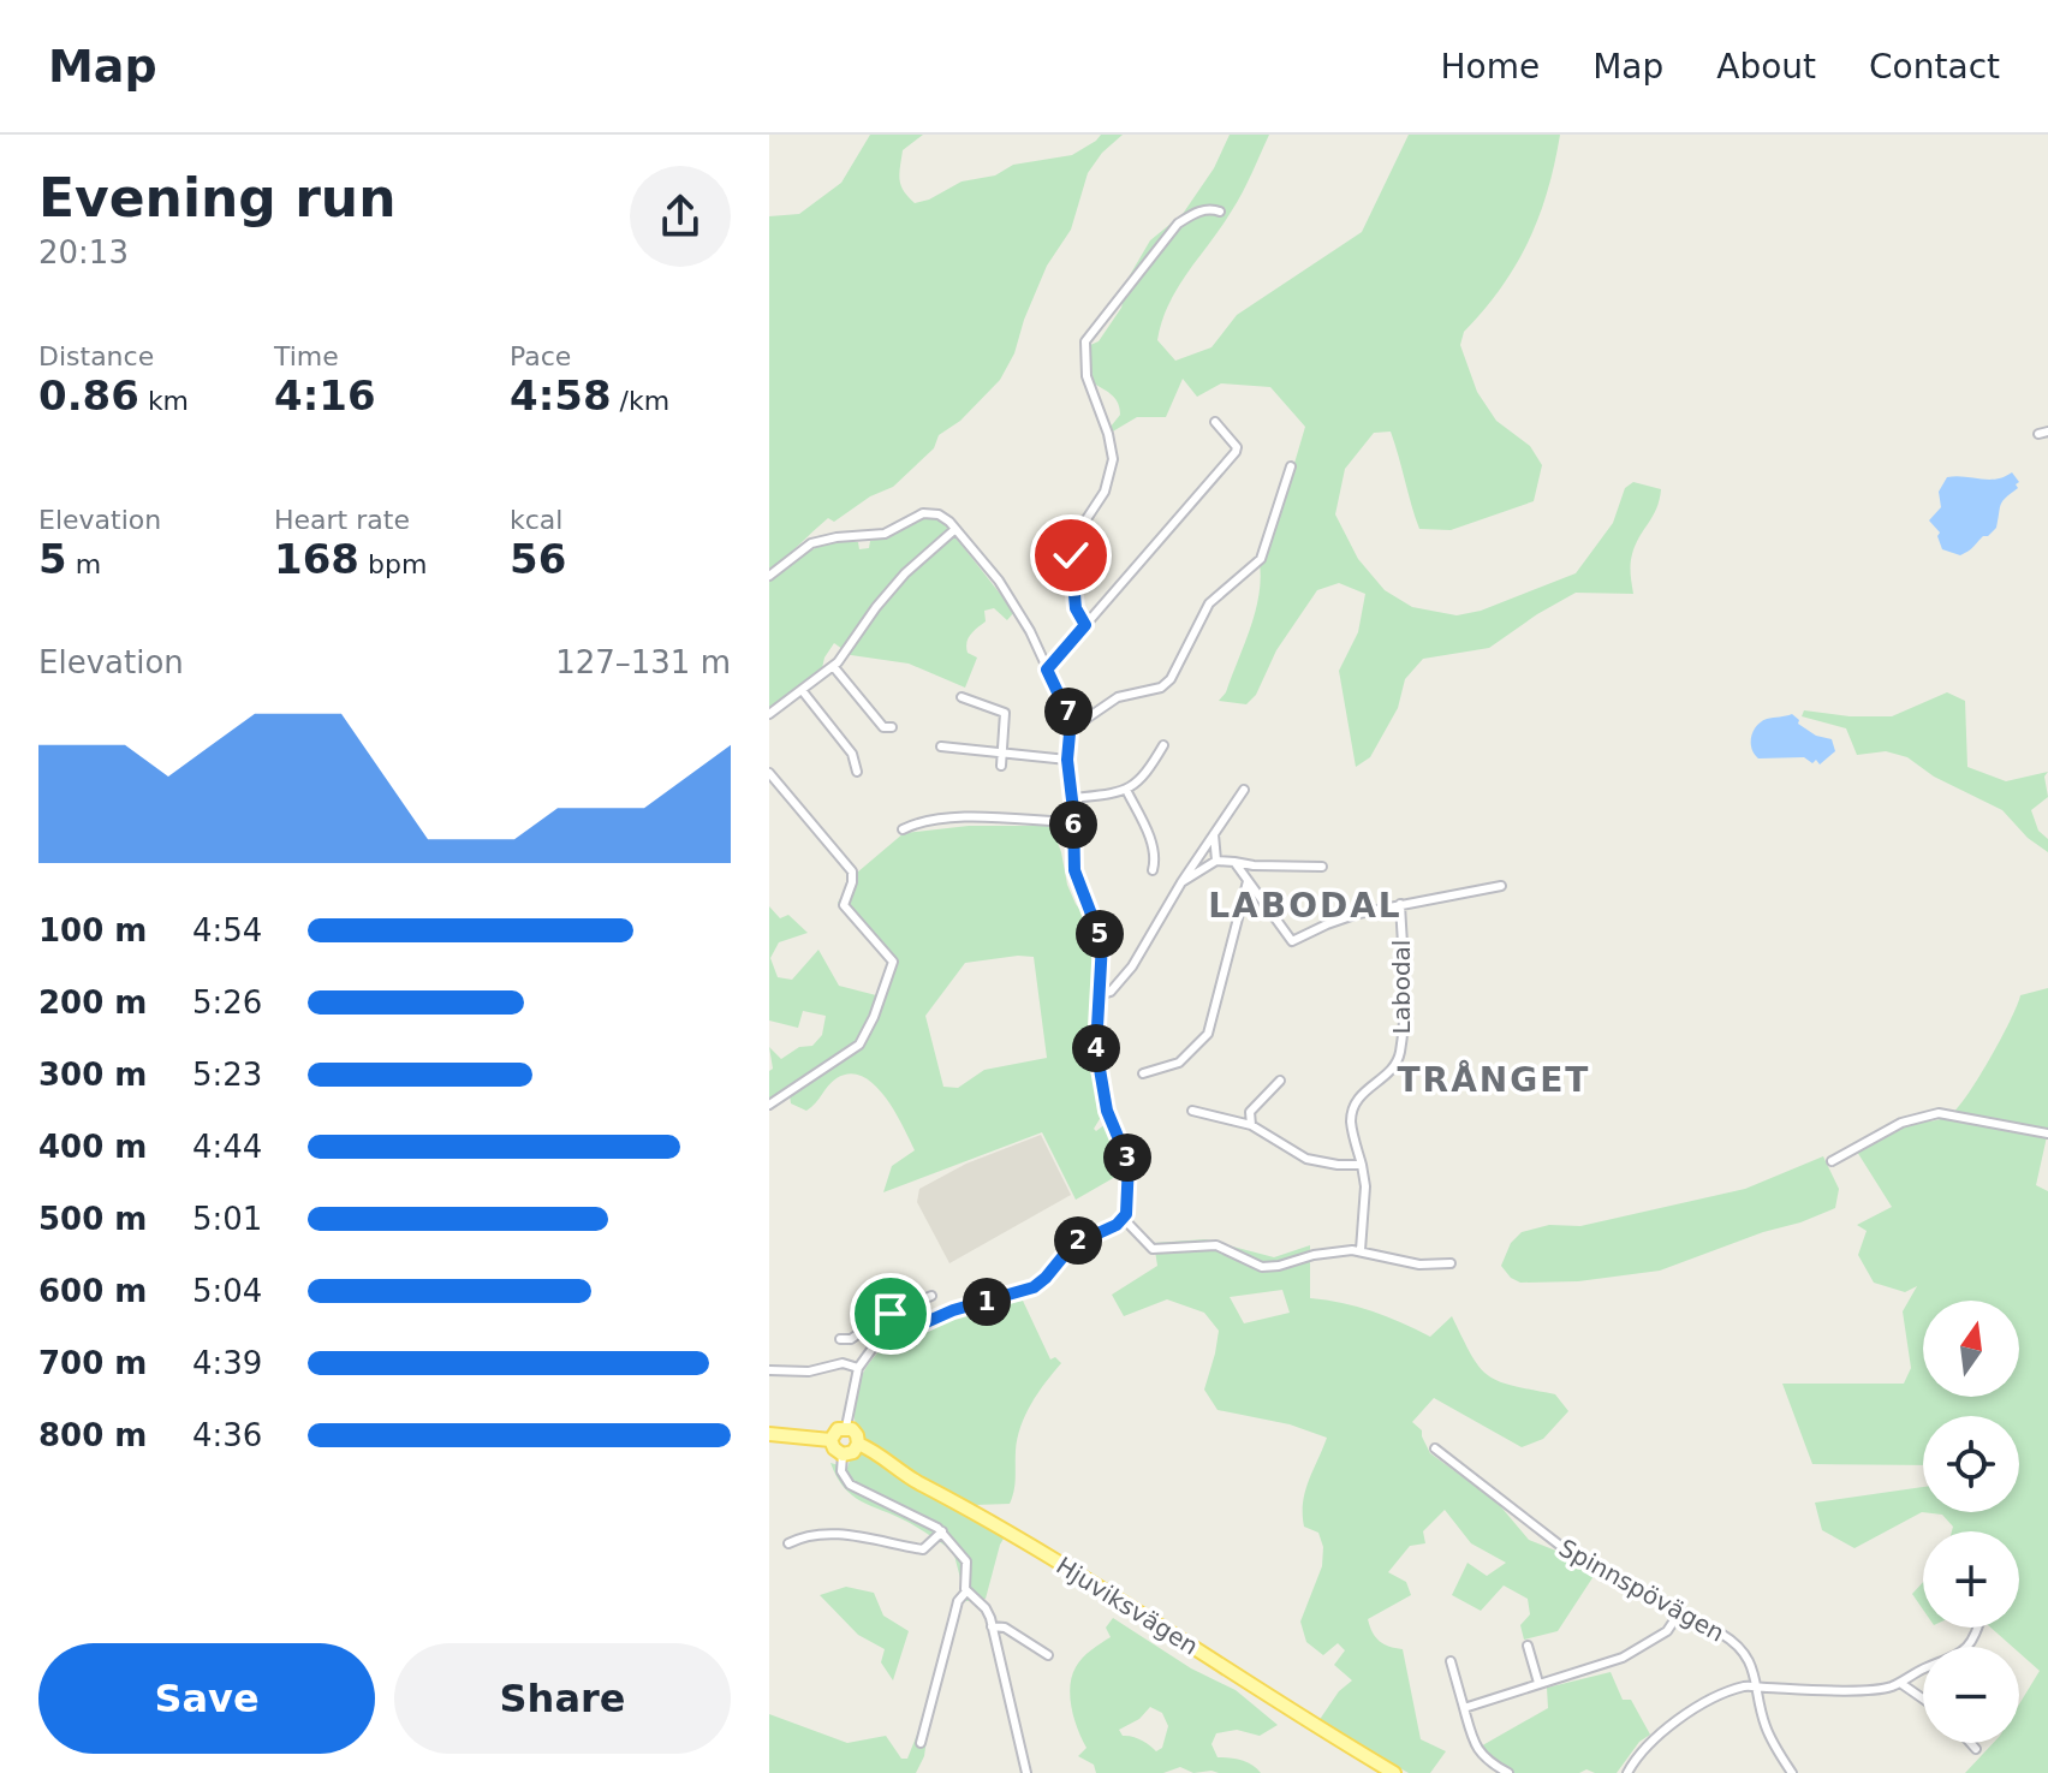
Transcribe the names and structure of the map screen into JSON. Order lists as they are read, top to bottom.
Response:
{
  "streets": {
    "main road": ["Hjuviksvägen"],
    "street": ["Labodal", "Spinnspövägen"]
  },
  "districts": ["LABODAL", "TRÅNGET"],
  "north": "top",
  "page": {
    "header": "Map",
    "nav": [
      "Home",
      "Map",
      "About",
      "Contact"
    ],
    "heading": ["Evening run", "20:13"],
    "stats": [
      ["Distance", "0.86 km"],
      ["Time", "4:16"],
      ["Pace", "4:58 /km"],
      ["Elevation", "5 m"],
      ["Heart rate", "168 bpm"],
      ["kcal", "56"]
    ],
    "chart": ["Elevation", "127–131 m"],
    "pins": [
      "7",
      "6",
      "5",
      "4",
      "3",
      "2",
      "1"
    ],
    "list": [
      {
        "name": "100 m",
        "note": "4:54"
      },
      {
        "name": "200 m",
        "note": "5:26"
      },
      {
        "name": "300 m",
        "note": "5:23"
      },
      {
        "name": "400 m",
        "note": "4:44"
      },
      {
        "name": "500 m",
        "note": "5:01"
      },
      {
        "name": "600 m",
        "note": "5:04"
      },
      {
        "name": "700 m",
        "note": "4:39"
      },
      {
        "name": "800 m",
        "note": "4:36"
      }
    ],
    "map_buttons": ["+", "−"],
    "buttons": ["Save", "Share"]
  }
}
